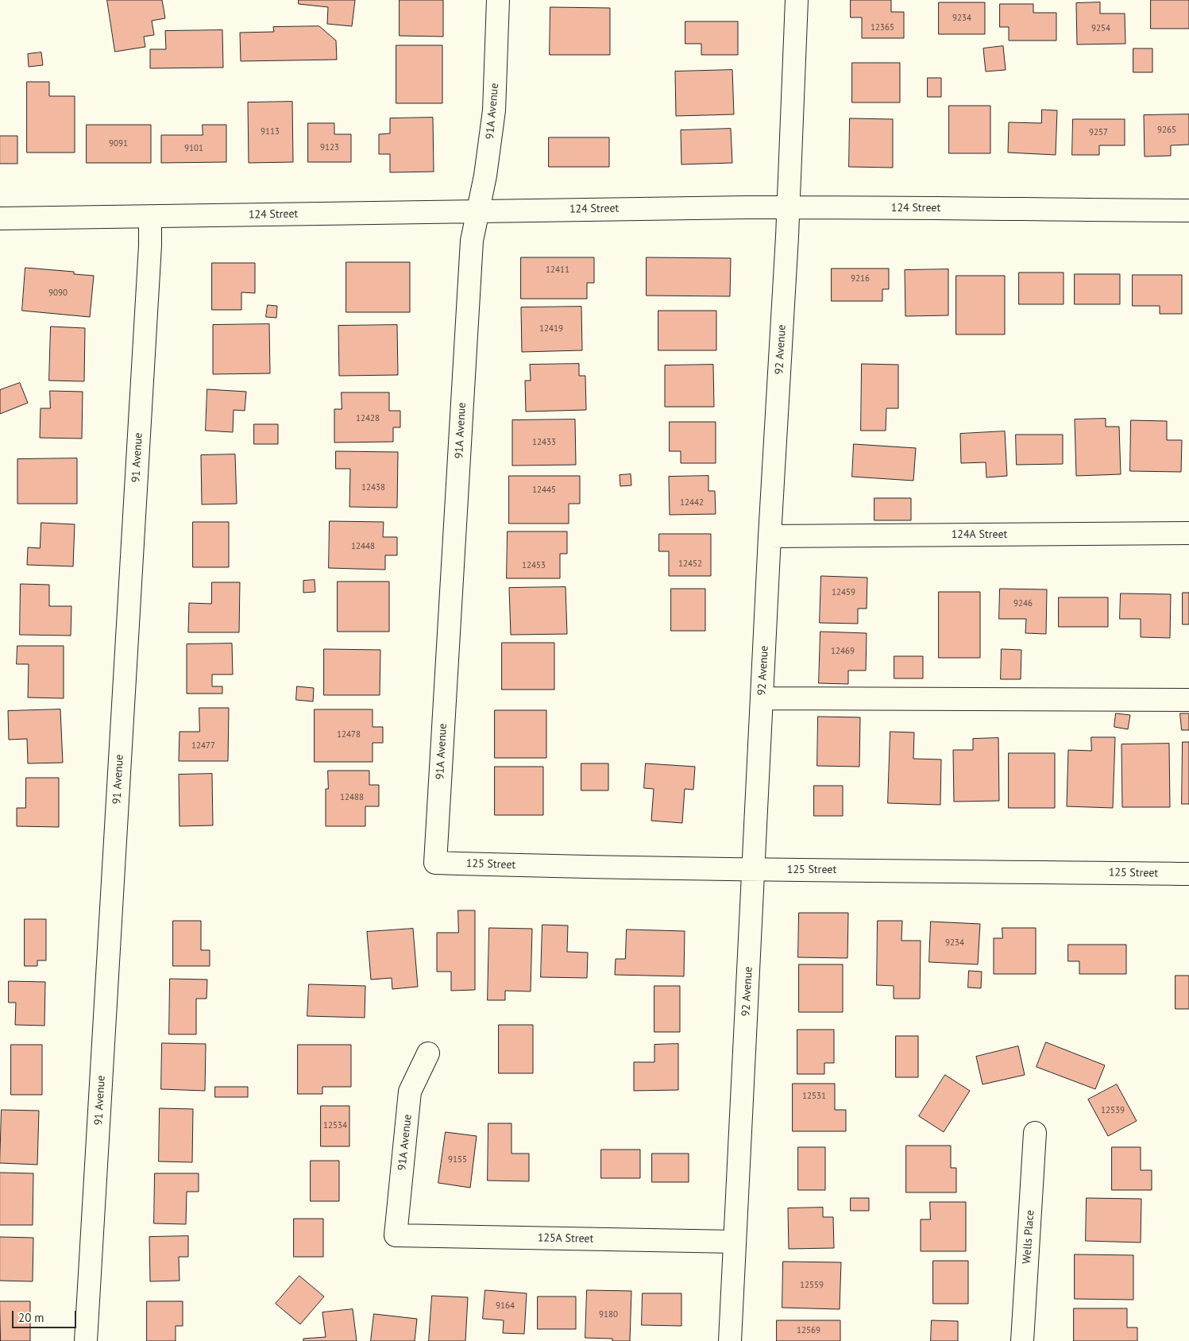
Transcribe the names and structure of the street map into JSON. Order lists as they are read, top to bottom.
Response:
{
  "streets": {
    "street": [
      "91A Avenue",
      "124 Street",
      "92 Avenue",
      "91 Avenue",
      "124A Street",
      "125 Street",
      "Wells Place",
      "125A Street"
    ]
  },
  "crossings": [
    ["91A Avenue", "124 Street"],
    ["91A Avenue", "125 Street"],
    ["91A Avenue", "125A Street"],
    ["124 Street", "92 Avenue"],
    ["124 Street", "91 Avenue"],
    ["92 Avenue", "124A Street"],
    ["92 Avenue", "125 Street"],
    ["92 Avenue", "125A Street"]
  ],
  "house_numbers": [
    "9234",
    "12365",
    "9254",
    "9265",
    "9113",
    "9257",
    "9091",
    "9123",
    "9101",
    "12411",
    "9216",
    "9090",
    "12419",
    "12428",
    "12433",
    "12438",
    "12445",
    "12442",
    "12448",
    "12452",
    "12453",
    "12459",
    "9246",
    "12469",
    "12478",
    "12477",
    "12488",
    "9234",
    "12531",
    "12539",
    "12534",
    "9155",
    "12559",
    "9164",
    "9180",
    "12569"
  ],
  "scale_bar": "20 m"
}
